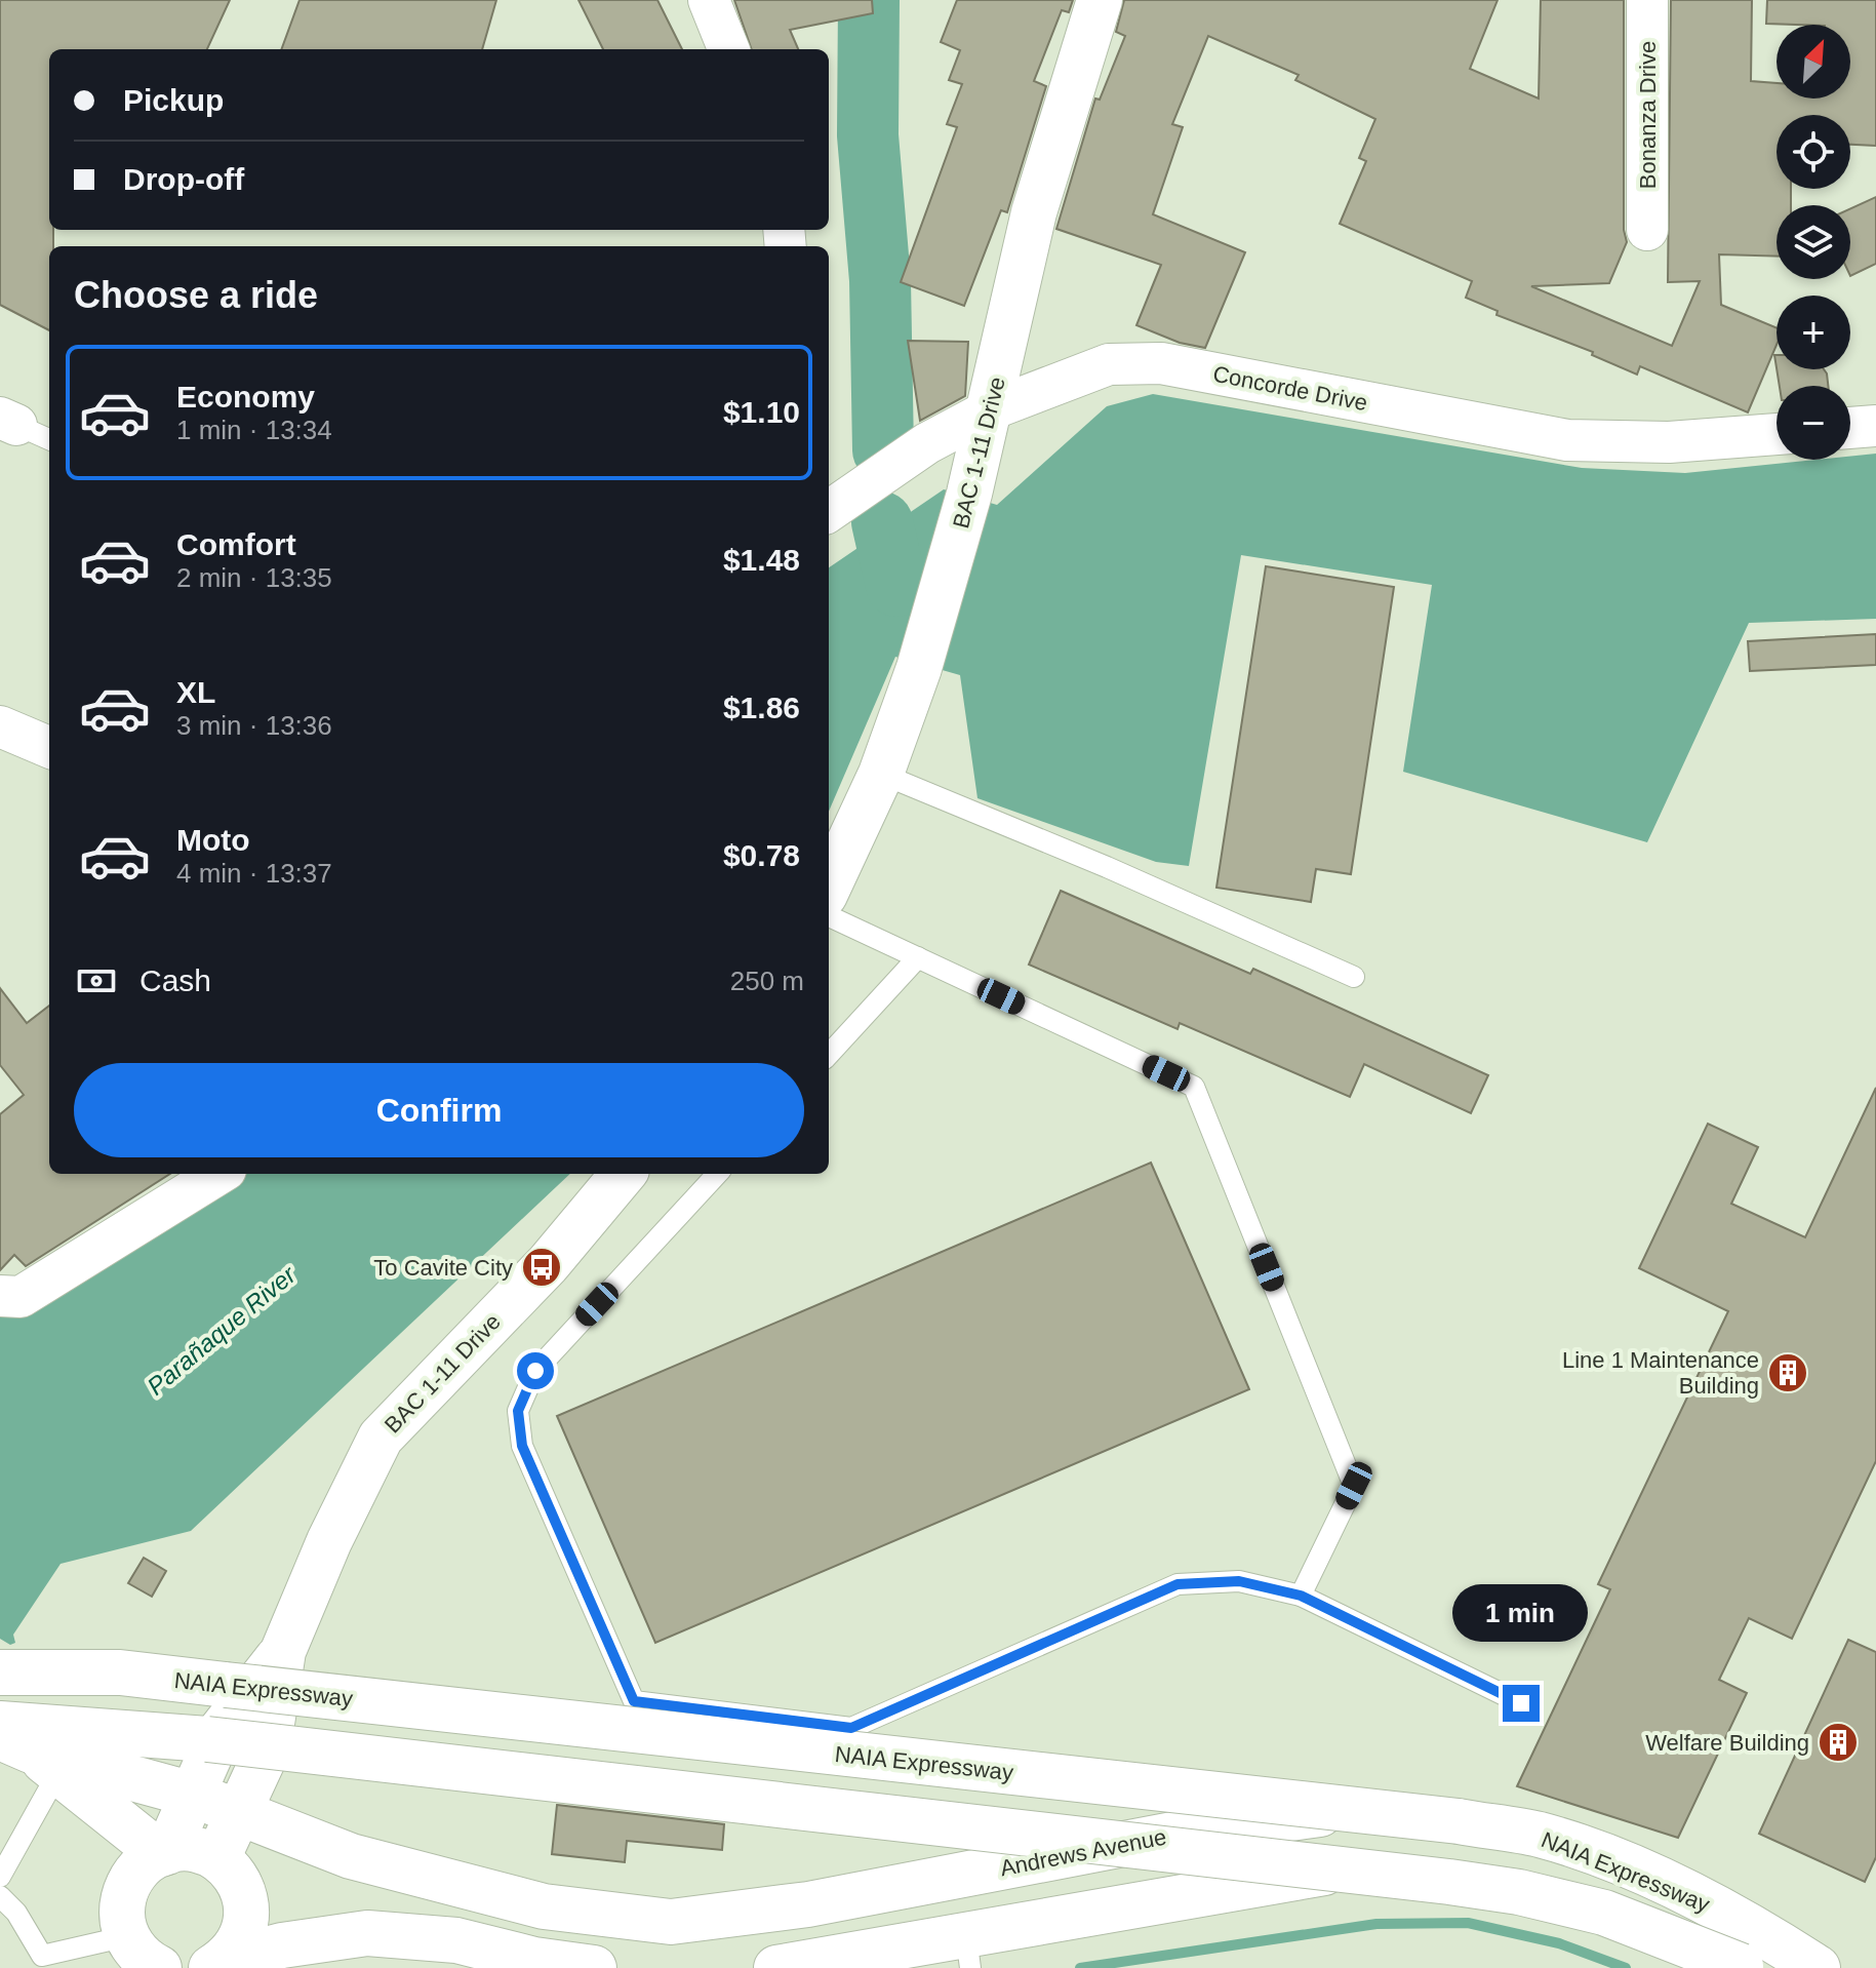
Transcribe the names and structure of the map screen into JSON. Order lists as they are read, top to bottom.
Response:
{
  "streets": {
    "main road": ["BAC 1-11 Drive", "NAIA Expressway", "Andrews Avenue"],
    "street": ["Bonanza Drive", "Concorde Drive"]
  },
  "crossings": [
    ["Concorde Drive", "BAC 1-11 Drive"],
    ["BAC 1-11 Drive", "Andrews Avenue"],
    ["NAIA Expressway", "Andrews Avenue"]
  ],
  "water": ["Parañaque River"],
  "places": {
    "bus stop": ["To Cavite City"],
    "building": ["Line 1 Maintenance Building", "Welfare Building"]
  },
  "north": "top right",
  "page": {
    "map_buttons": ["+", "−"],
    "banner": ["Pickup", "Drop-off"],
    "heading": "Choose a ride",
    "list": [
      {
        "name": "Economy",
        "note": "1 min · 13:34",
        "value": "$1.10"
      },
      {
        "name": "Comfort",
        "note": "2 min · 13:35",
        "value": "$1.48"
      },
      {
        "name": "XL",
        "note": "3 min · 13:36",
        "value": "$1.86"
      },
      {
        "name": "Moto",
        "note": "4 min · 13:37",
        "value": "$0.78"
      }
    ],
    "pay": ["Cash", "250 m"],
    "buttons": "Confirm",
    "bubble": "1 min"
  }
}
